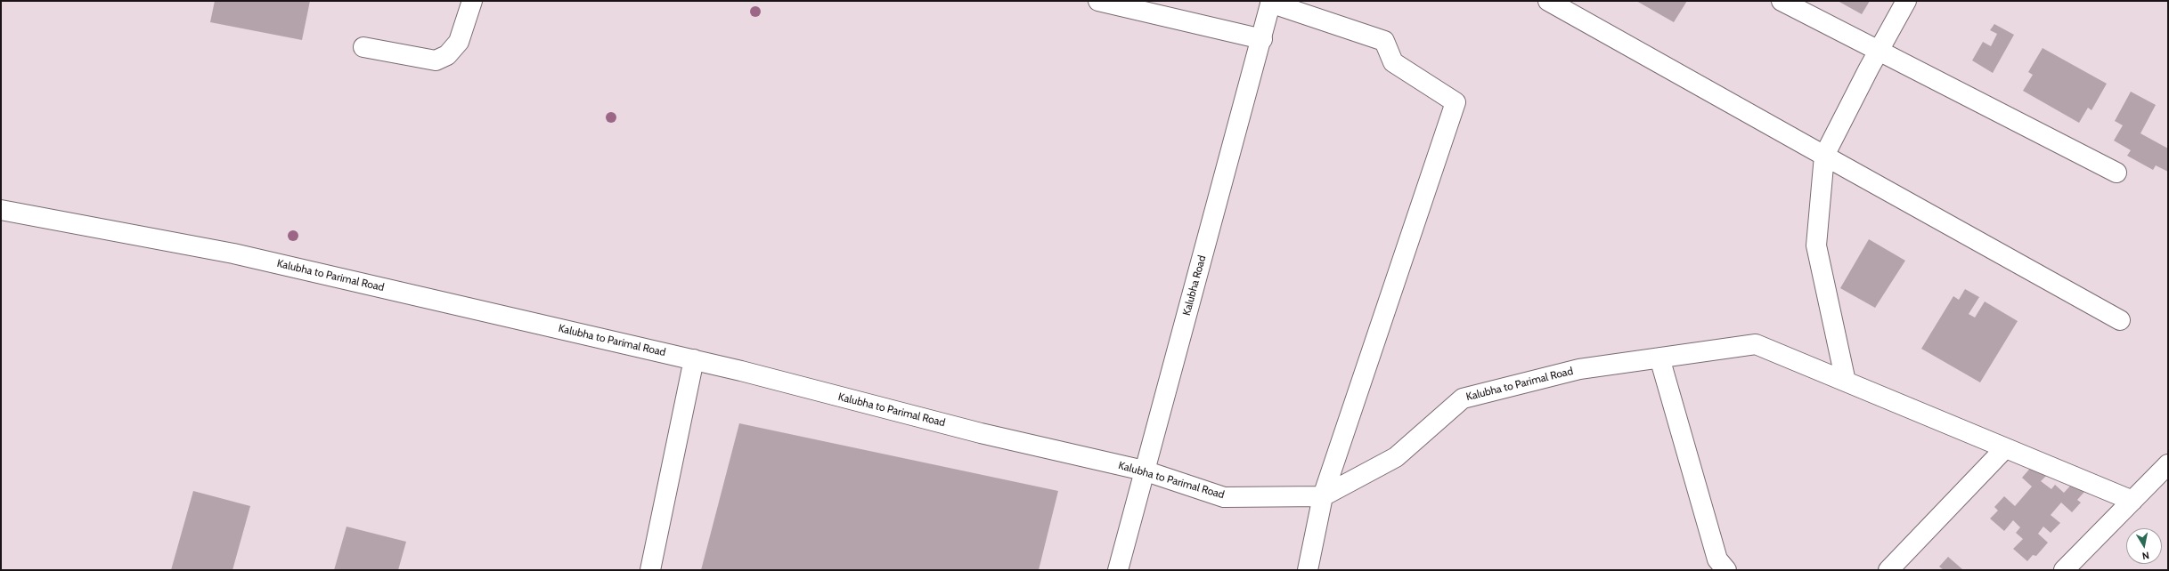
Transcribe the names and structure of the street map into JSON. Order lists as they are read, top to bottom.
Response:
{
  "streets": {
    "street": ["Kalubha to Parimal Road", "Kalubha Road"]
  },
  "crossings": [
    ["Kalubha to Parimal Road", "Kalubha Road"]
  ],
  "north": "bottom"
}
